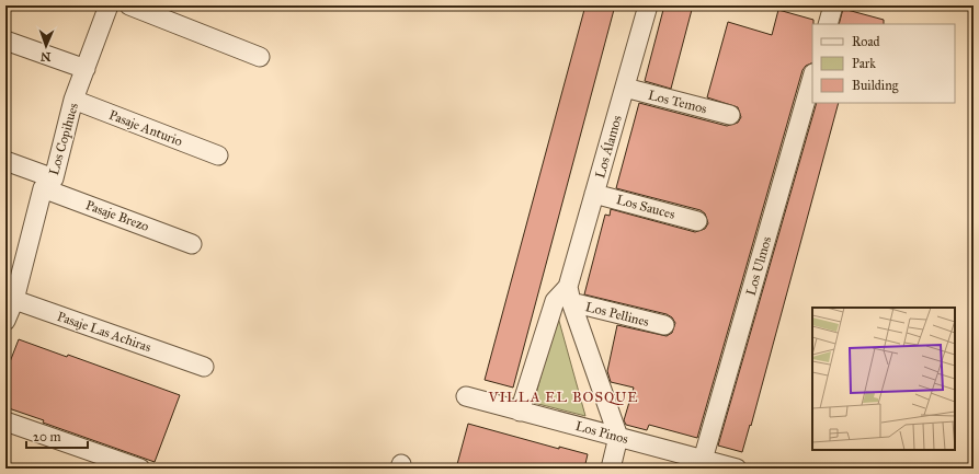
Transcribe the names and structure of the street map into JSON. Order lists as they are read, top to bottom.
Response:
{
  "streets": {
    "street": [
      "Los Temos",
      "Pasaje Anturio",
      "Los Copihues",
      "Los Álamos",
      "Los Sauces",
      "Pasaje Brezo",
      "Los Ulmos",
      "Los Pellines",
      "Pasaje Las Achiras",
      "Los Pinos"
    ]
  },
  "crossings": [
    ["Los Temos", "Los Álamos"],
    ["Pasaje Anturio", "Los Copihues"],
    ["Los Copihues", "Pasaje Brezo"],
    ["Los Copihues", "Pasaje Las Achiras"],
    ["Los Álamos", "Los Sauces"],
    ["Los Álamos", "Los Pellines"],
    ["Los Álamos", "Los Pinos"],
    ["Los Ulmos", "Los Pinos"]
  ],
  "districts": ["VILLA EL BOSQUE"],
  "legend": ["Road", "Park", "Building"],
  "scale_bar": "20 m",
  "north": "bottom"
}
